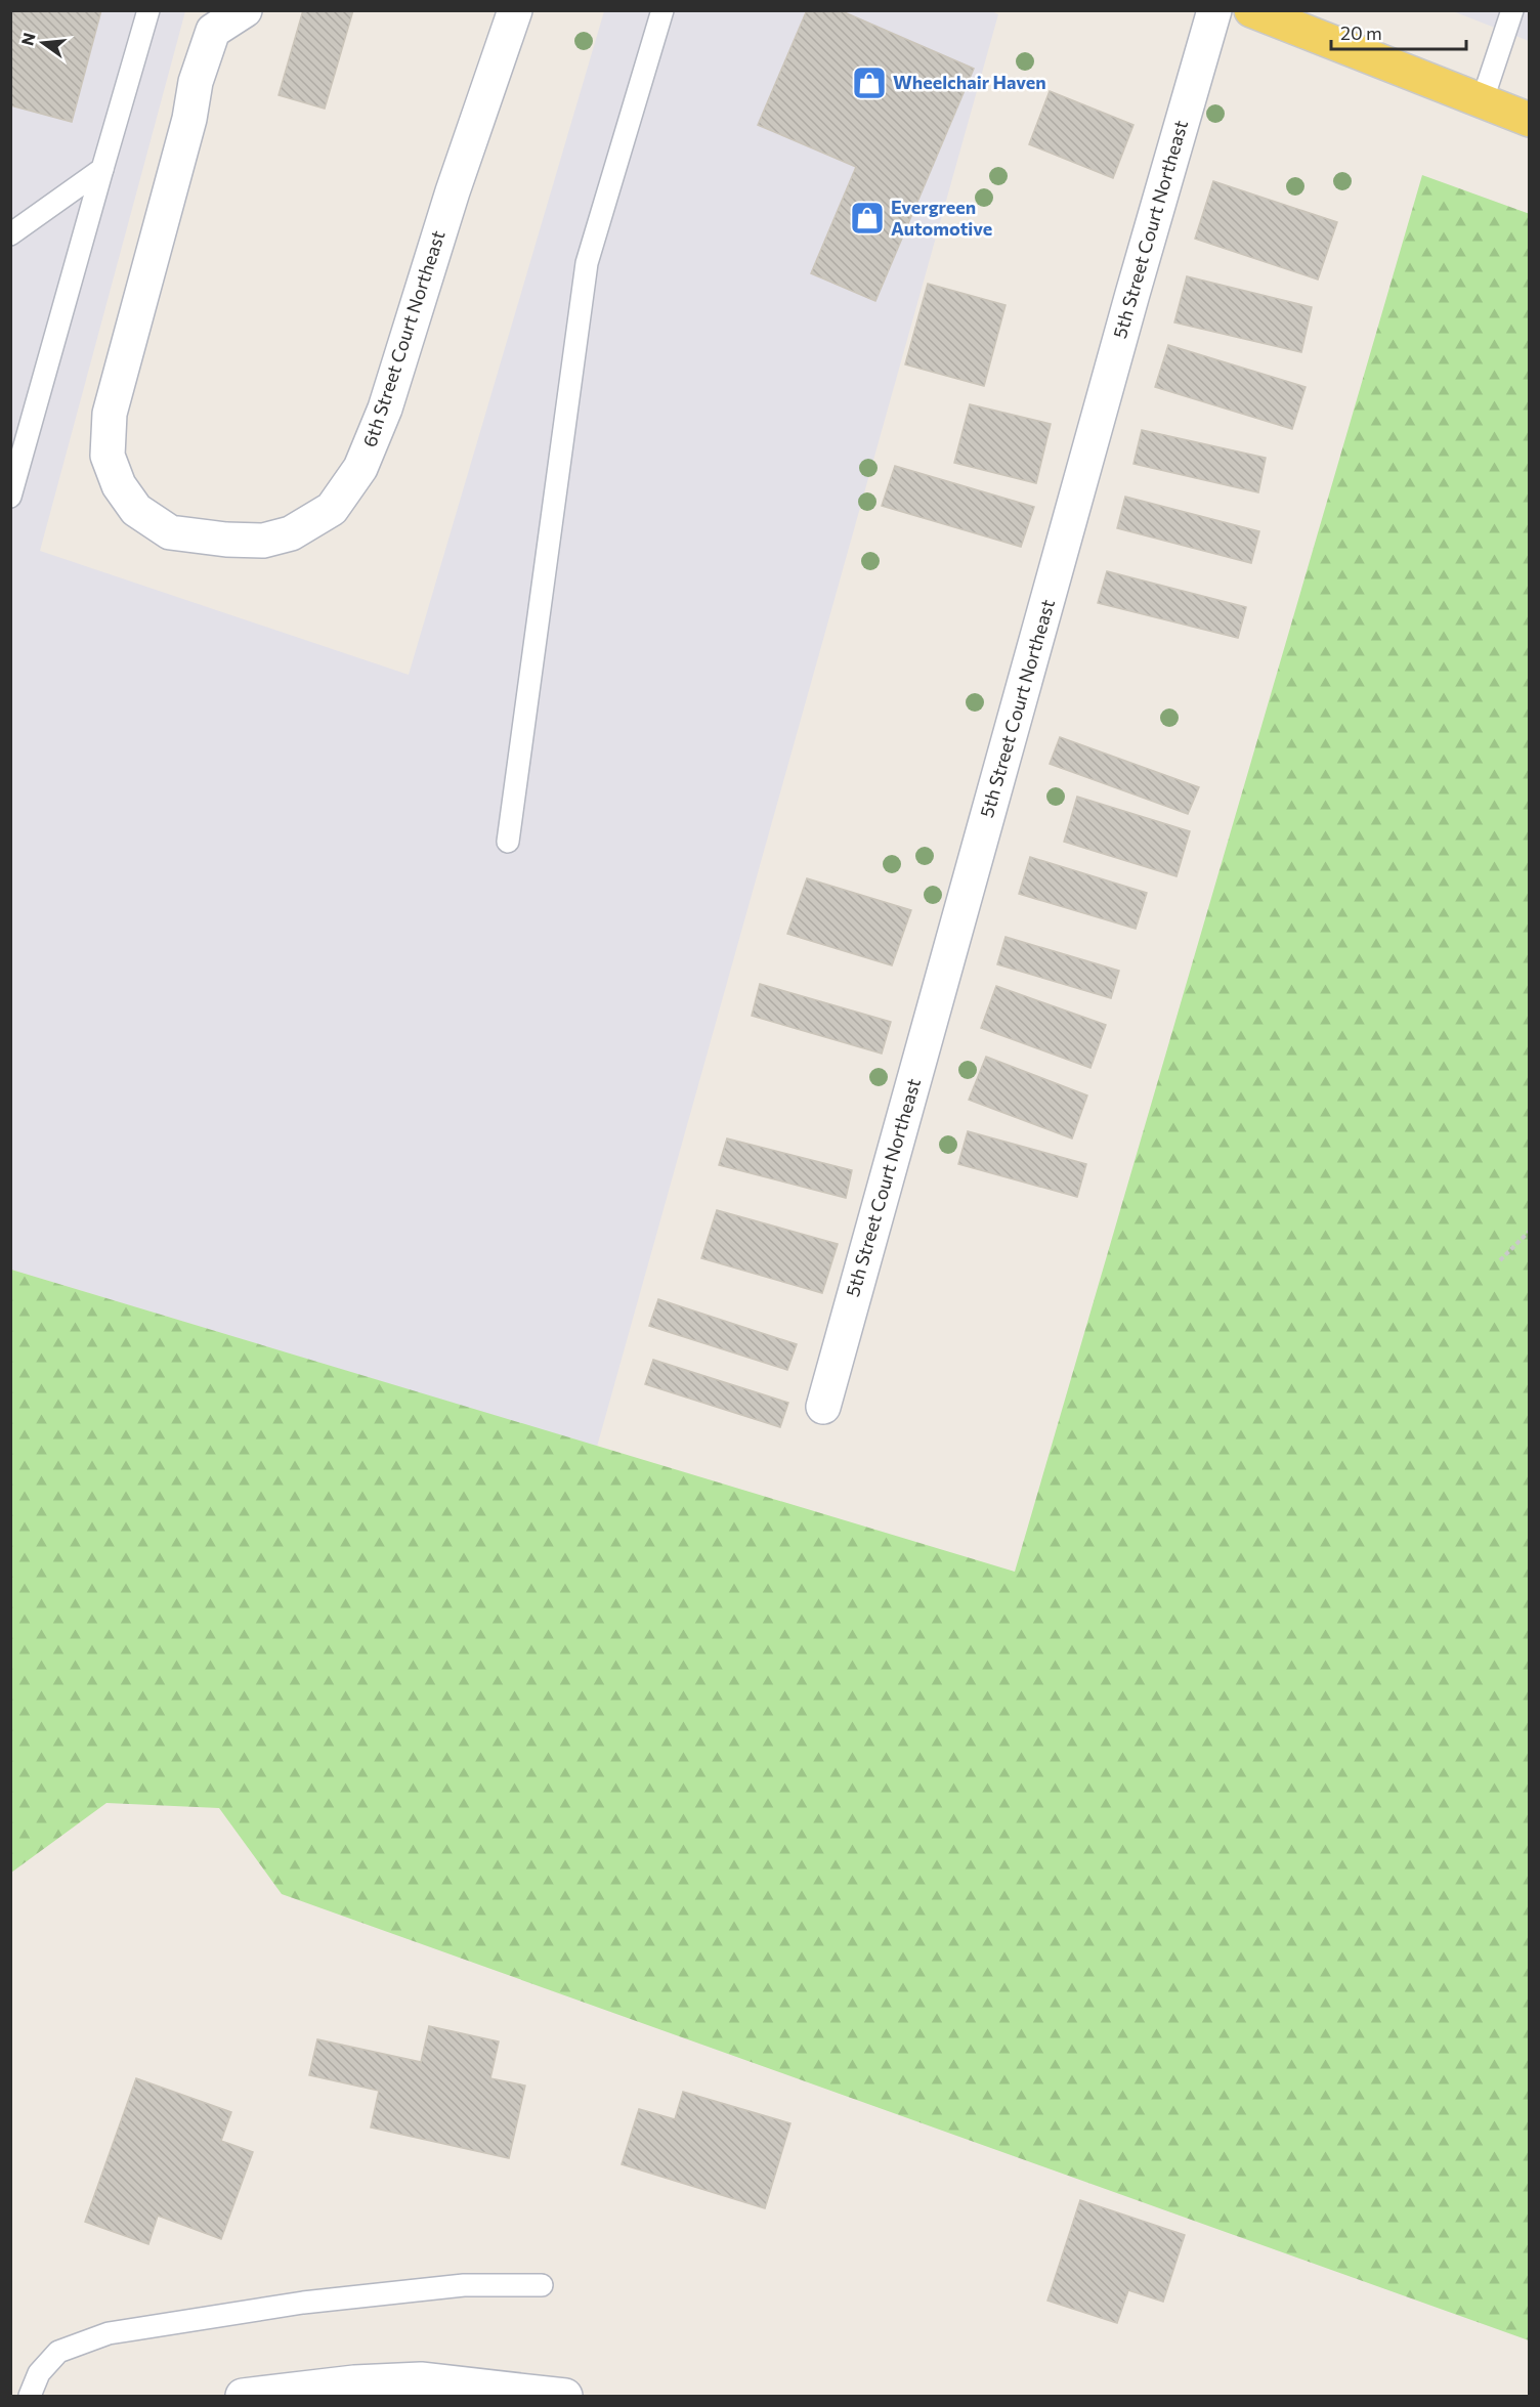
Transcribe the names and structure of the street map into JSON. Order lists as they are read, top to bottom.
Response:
{
  "streets": {
    "street": ["5th Street Court Northeast", "6th Street Court Northeast"]
  },
  "places": {
    "shop": ["Wheelchair Haven", "Evergreen Automotive"]
  },
  "scale_bar": "20 m",
  "north": "left"
}
